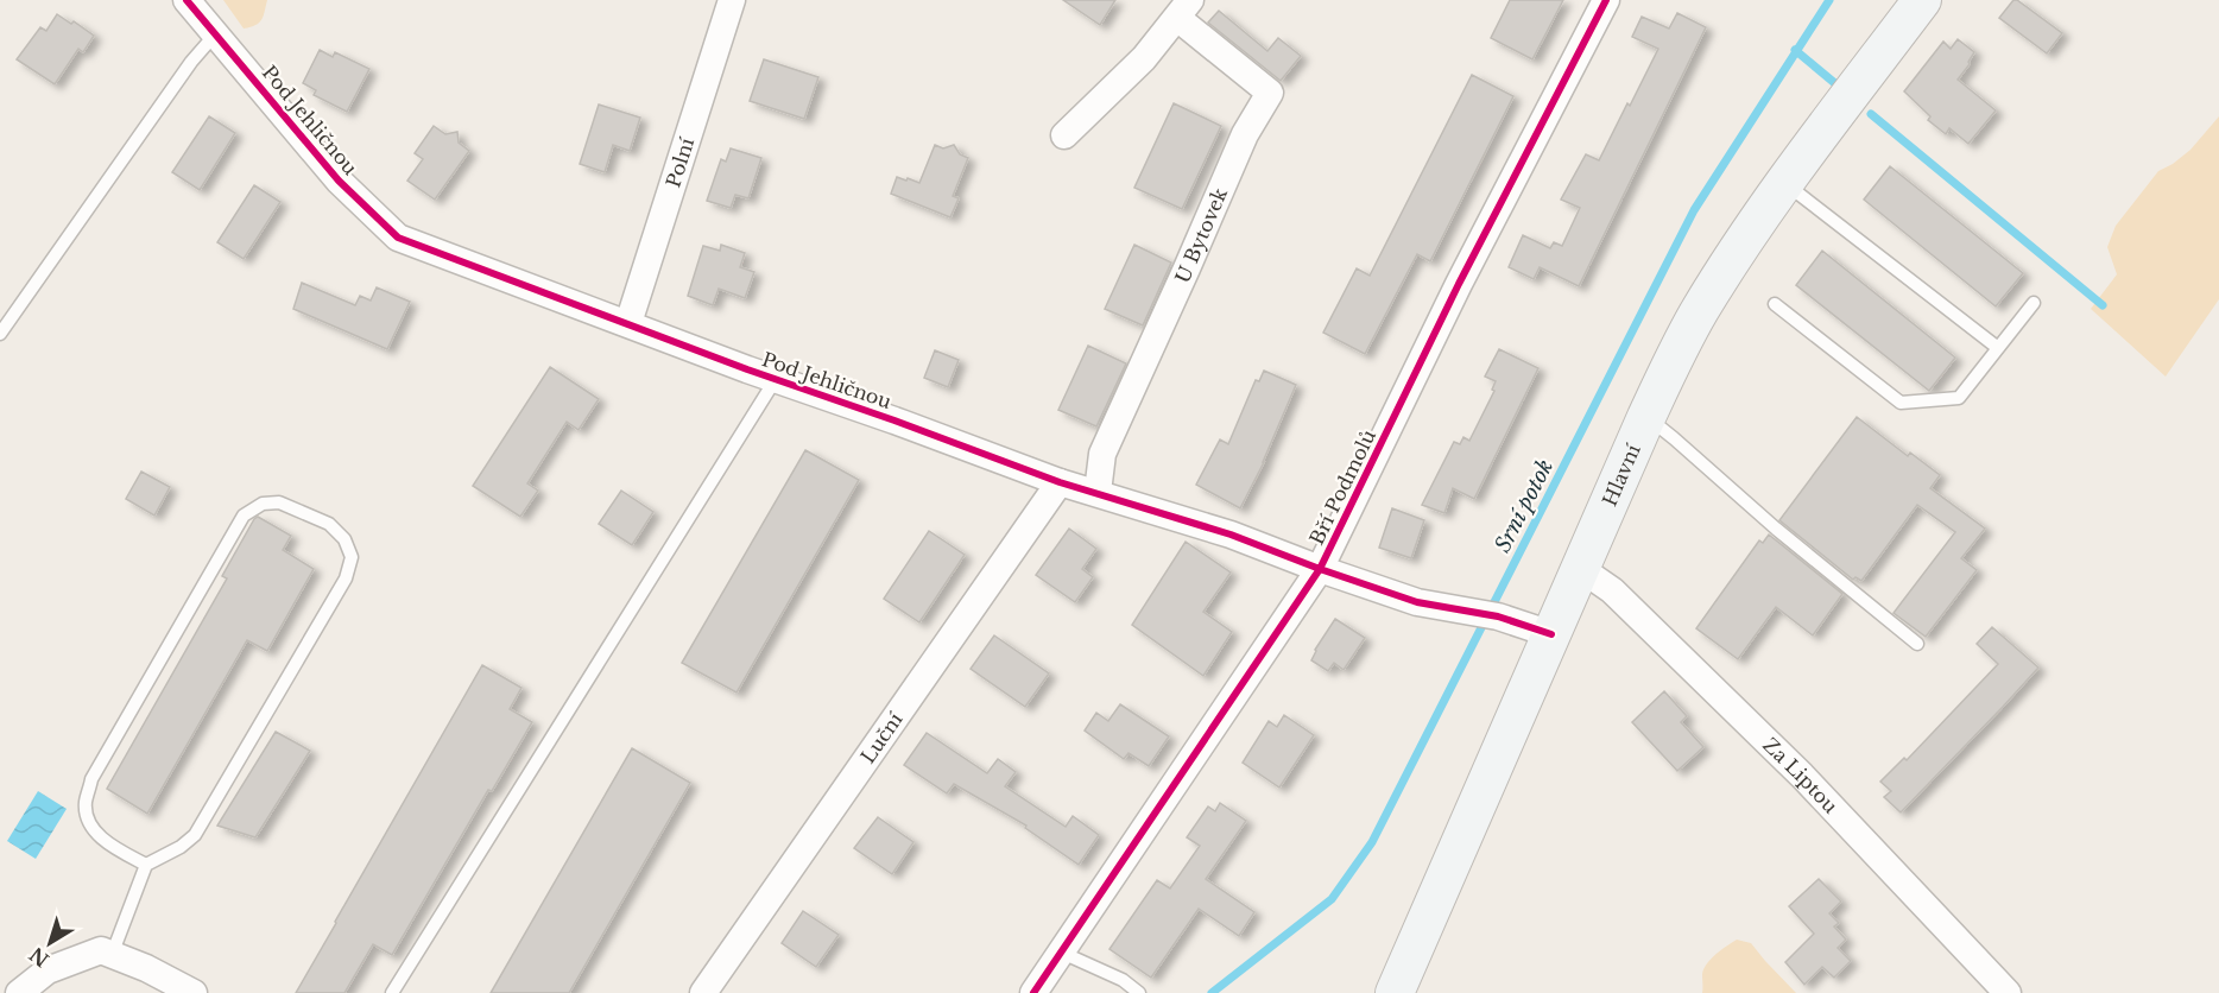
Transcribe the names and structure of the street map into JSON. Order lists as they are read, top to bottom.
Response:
{
  "streets": {
    "street": [
      "Pod Jehličnou",
      "Polní",
      "U Bytovek",
      "Hlavní",
      "Bří Podmolů",
      "Luční",
      "Za Liptou"
    ]
  },
  "crossings": [
    ["Pod Jehličnou", "Polní"],
    ["Pod Jehličnou", "U Bytovek"],
    ["Pod Jehličnou", "Hlavní"],
    ["Pod Jehličnou", "Bří Podmolů"],
    ["Pod Jehličnou", "Luční"],
    ["Hlavní", "Za Liptou"]
  ],
  "water": ["Srní potok"],
  "north": "bottom left"
}
